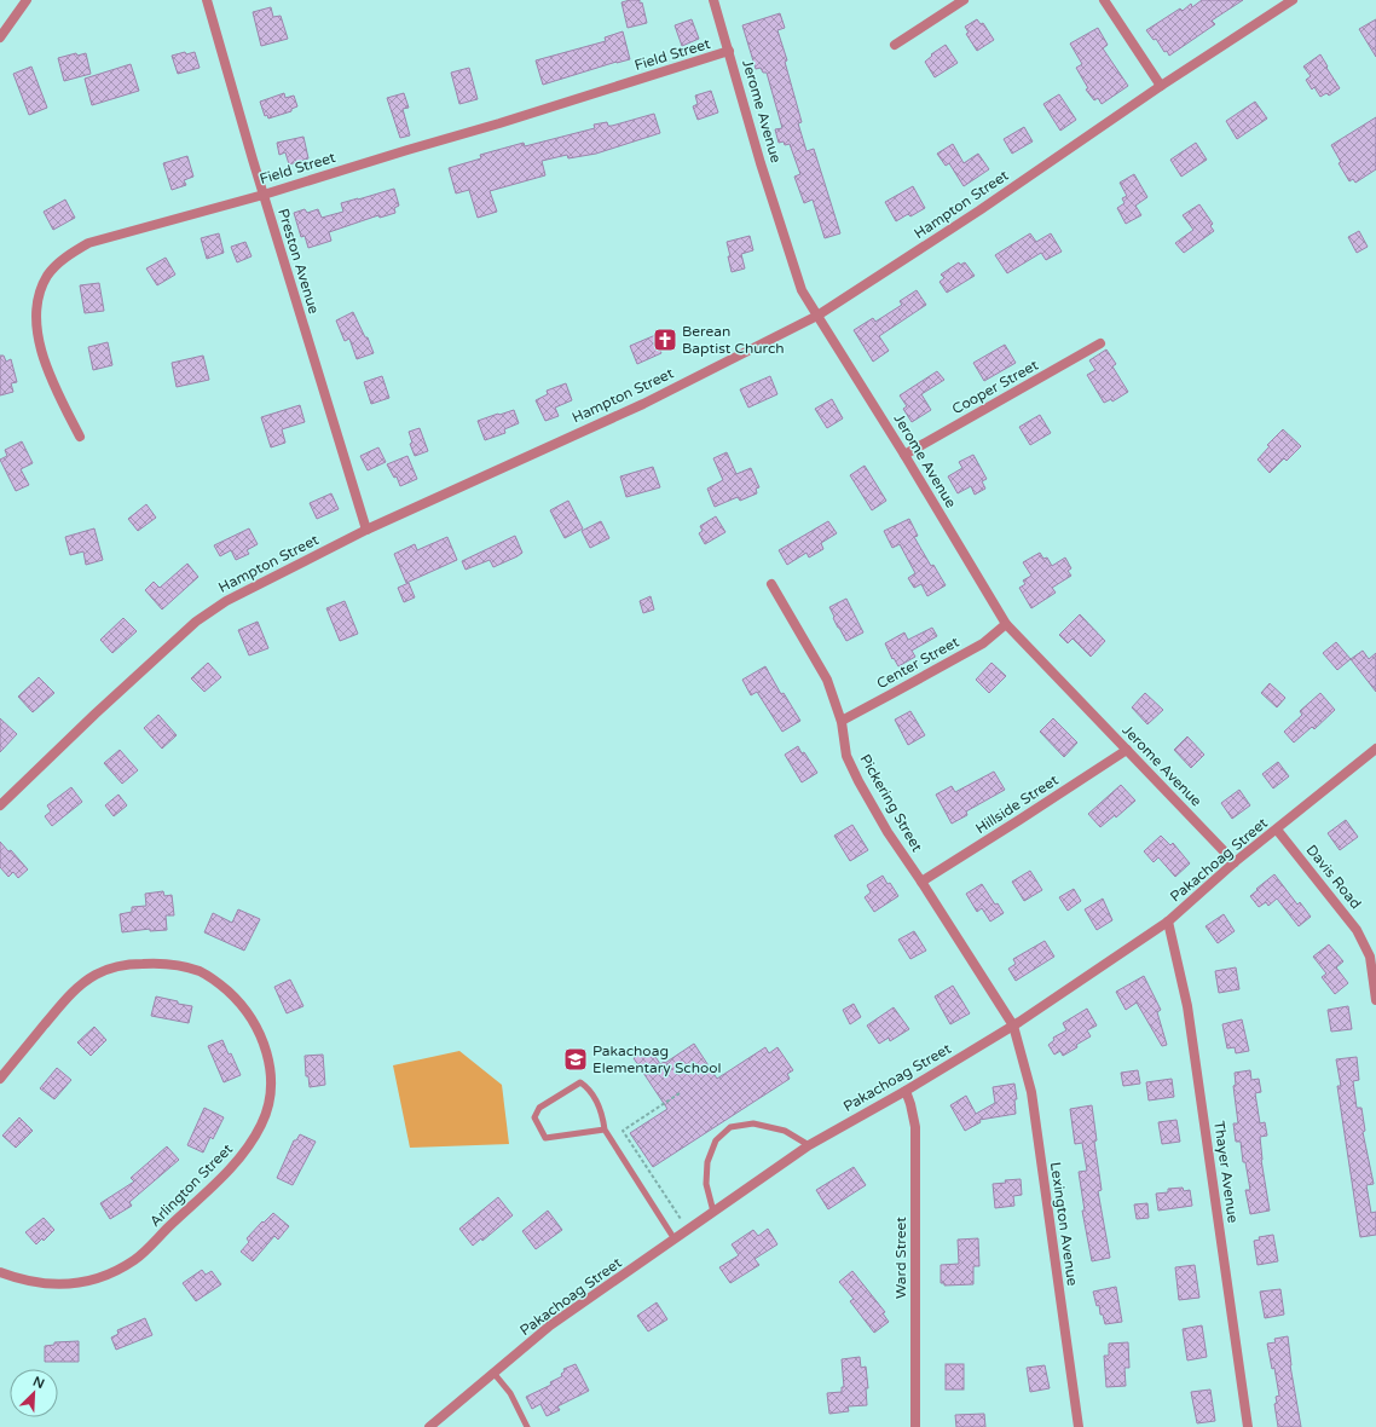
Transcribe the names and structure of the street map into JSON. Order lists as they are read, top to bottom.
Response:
{
  "streets": {
    "street": [
      "Field Street",
      "Jerome Avenue",
      "Hampton Street",
      "Preston Avenue",
      "Cooper Street",
      "Center Street",
      "Pickering Street",
      "Hillside Street",
      "Pakachoag Street",
      "Davis Road",
      "Thayer Avenue",
      "Arlington Street",
      "Lexington Avenue",
      "Ward Street"
    ]
  },
  "crossings": [
    ["Field Street", "Jerome Avenue"],
    ["Field Street", "Preston Avenue"],
    ["Jerome Avenue", "Hampton Street"],
    ["Jerome Avenue", "Cooper Street"],
    ["Jerome Avenue", "Center Street"],
    ["Jerome Avenue", "Hillside Street"],
    ["Jerome Avenue", "Pakachoag Street"],
    ["Hampton Street", "Preston Avenue"],
    ["Center Street", "Pickering Street"],
    ["Pickering Street", "Hillside Street"],
    ["Pickering Street", "Pakachoag Street"],
    ["Pickering Street", "Lexington Avenue"],
    ["Pakachoag Street", "Davis Road"],
    ["Pakachoag Street", "Thayer Avenue"],
    ["Pakachoag Street", "Lexington Avenue"],
    ["Pakachoag Street", "Ward Street"]
  ],
  "places": {
    "church": ["Berean Baptist Church"],
    "school or university": ["Pakachoag Elementary School"]
  },
  "north": "top right"
}
